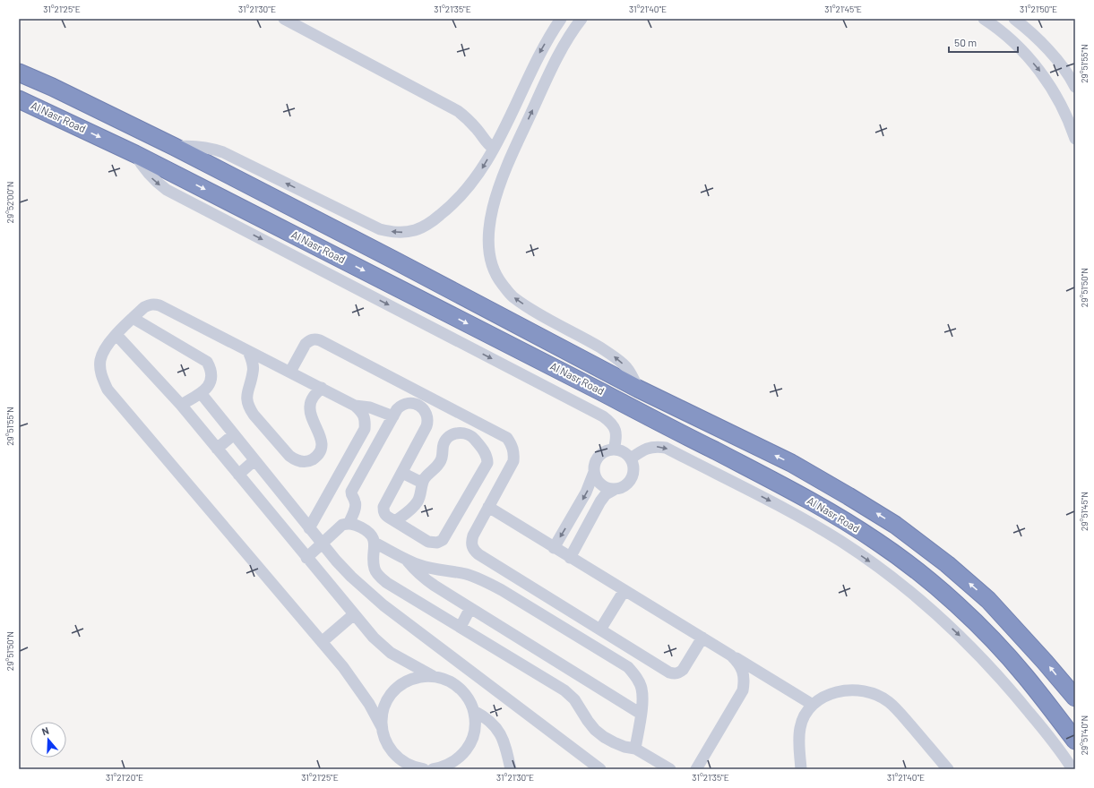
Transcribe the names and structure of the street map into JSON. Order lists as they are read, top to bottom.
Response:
{
  "streets": {
    "highway": ["Al Nasr Road"]
  },
  "scale_bar": "50 m",
  "north": "top",
  "coordinates": [
    "31°21'25\"E",
    "31°21'30\"E",
    "31°21'35\"E",
    "31°21'40\"E",
    "31°21'45\"E",
    "31°21'50\"E",
    "29°51'55\"N",
    "29°52'00\"N",
    "29°51'50\"N",
    "29°51'45\"N",
    "29°51'40\"N",
    "31°21'20\"E"
  ]
}
